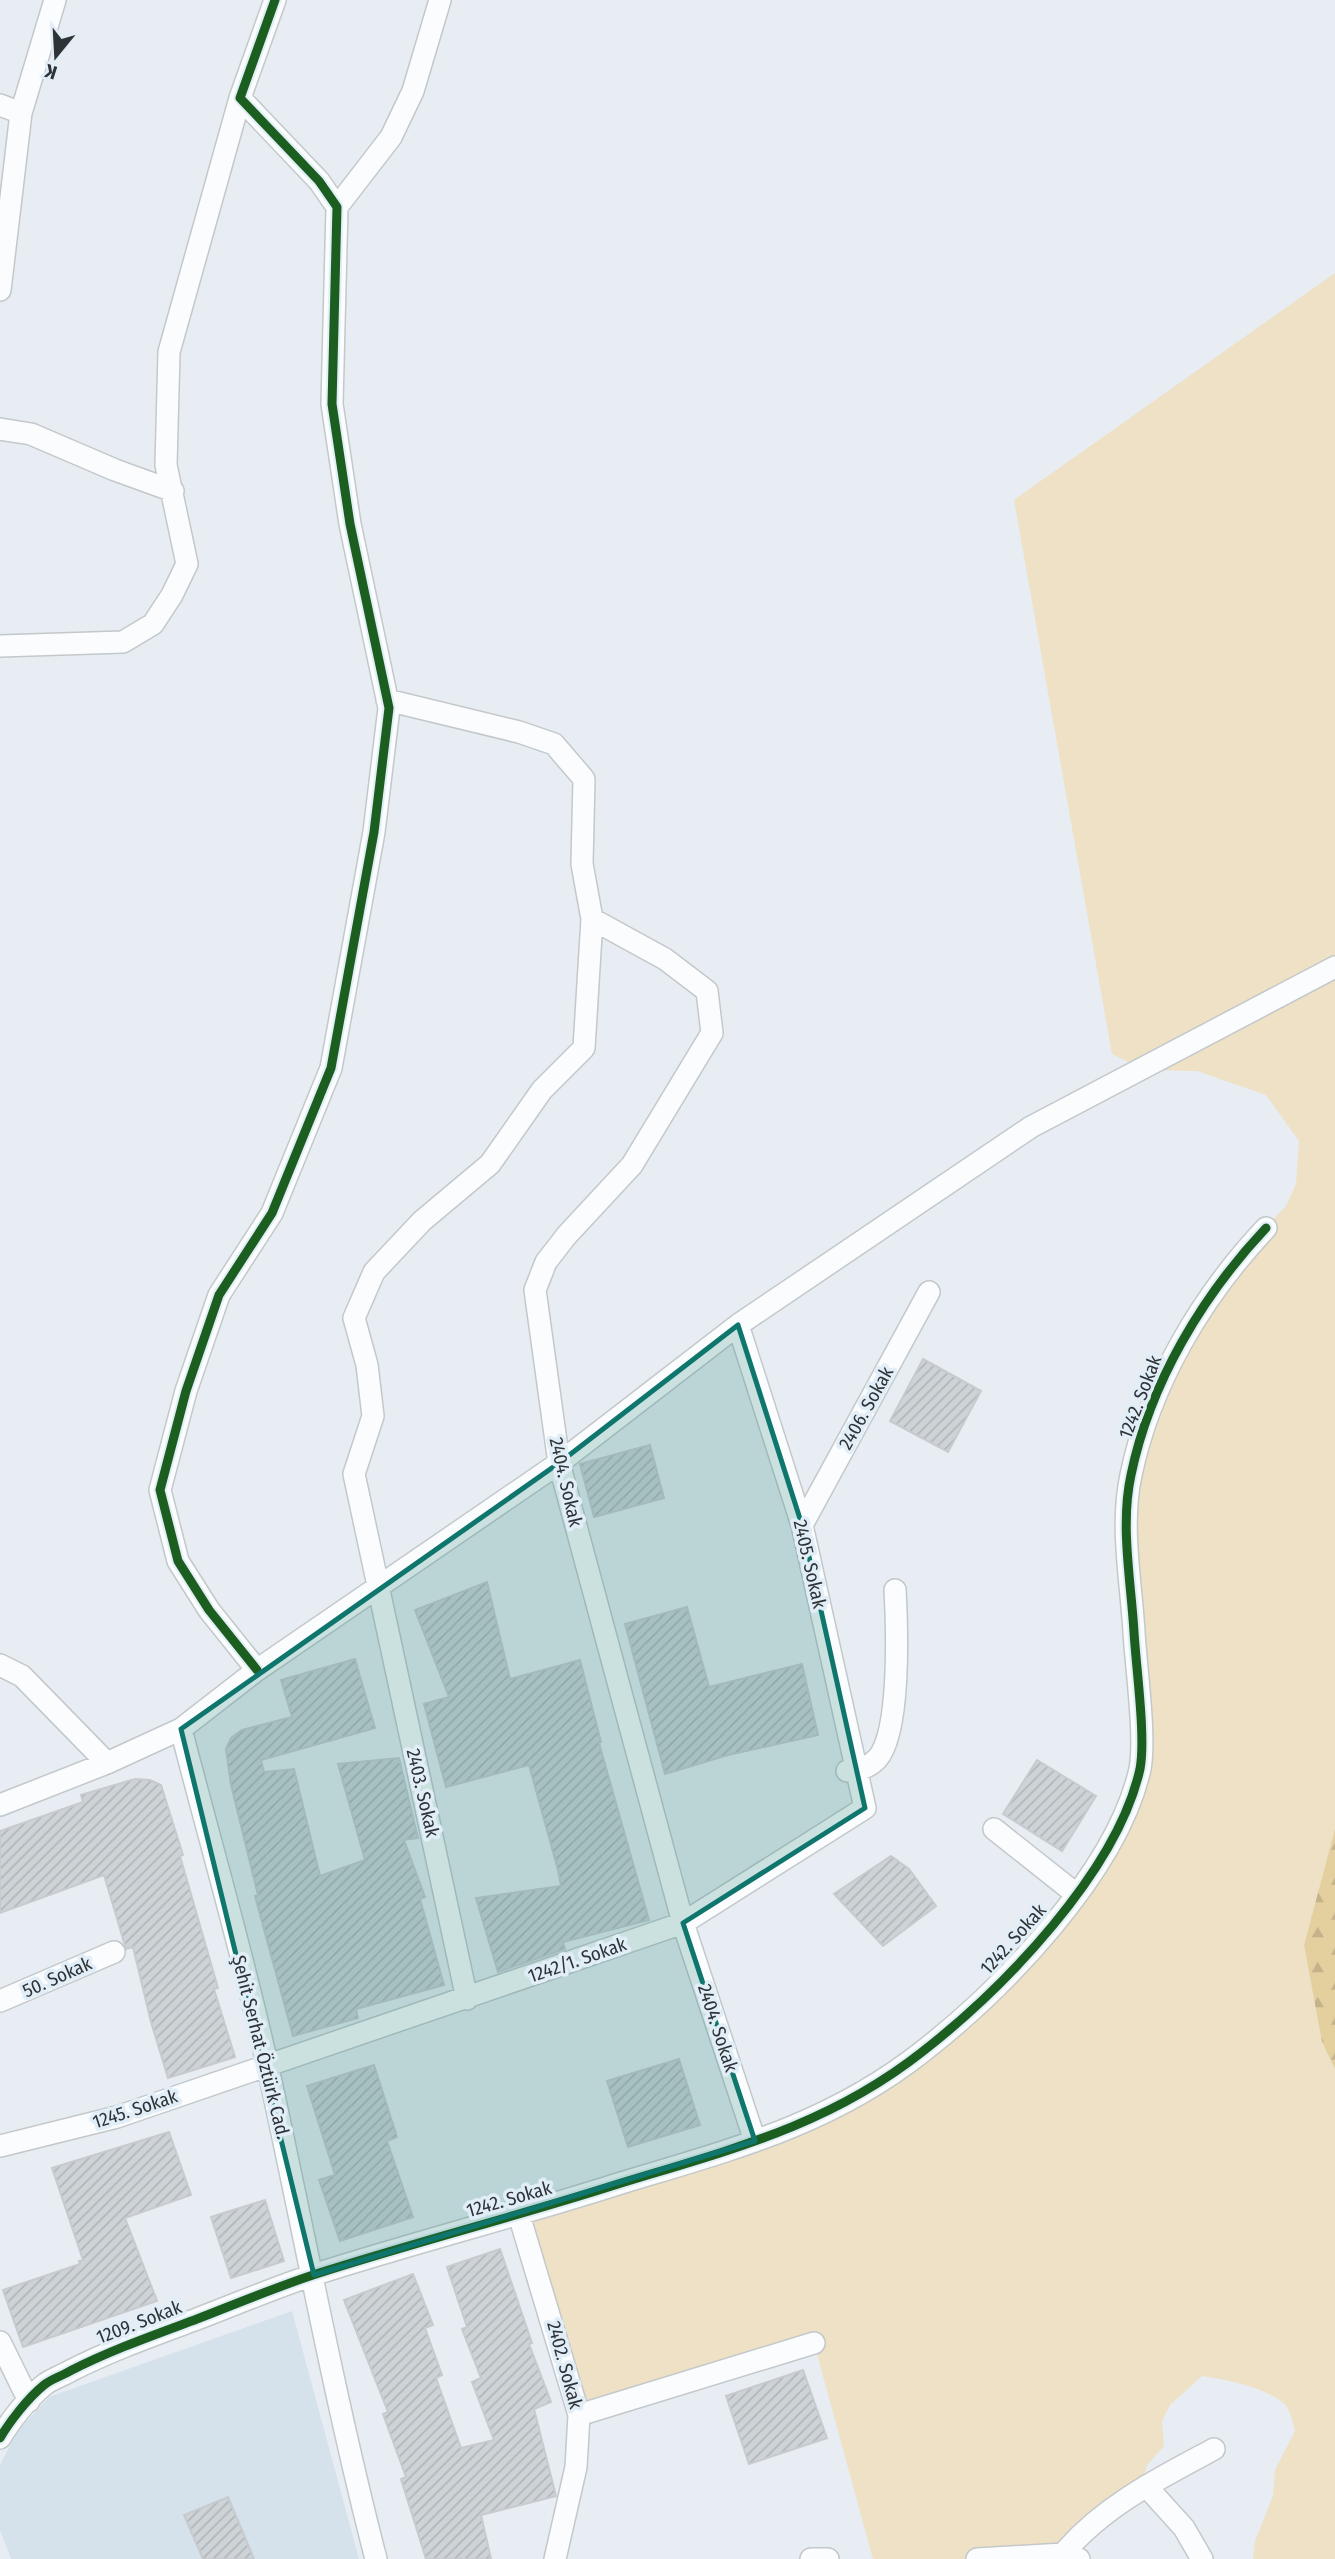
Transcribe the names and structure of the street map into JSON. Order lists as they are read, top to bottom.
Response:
{
  "streets": {
    "street": [
      "1242. Sokak",
      "2406. Sokak",
      "2404. Sokak",
      "2405. Sokak",
      "2403. Sokak",
      "1242/1. Sokak",
      "50. Sokak",
      "Şehit Serhat Öztürk Cad.",
      "1245. Sokak",
      "1209. Sokak",
      "2402. Sokak"
    ]
  },
  "crossings": [
    ["1242. Sokak", "2404. Sokak"],
    ["1242. Sokak", "Şehit Serhat Öztürk Cad."],
    ["1242. Sokak", "1209. Sokak"],
    ["1242. Sokak", "2402. Sokak"],
    ["2406. Sokak", "2405. Sokak"],
    ["2404. Sokak", "2403. Sokak"],
    ["2404. Sokak", "1242/1. Sokak"],
    ["2405. Sokak", "1242/1. Sokak"],
    ["2403. Sokak", "1242/1. Sokak"],
    ["1242/1. Sokak", "Şehit Serhat Öztürk Cad."],
    ["1242/1. Sokak", "1245. Sokak"],
    ["Şehit Serhat Öztürk Cad.", "1245. Sokak"],
    ["Şehit Serhat Öztürk Cad.", "1209. Sokak"]
  ],
  "north": "bottom"
}
